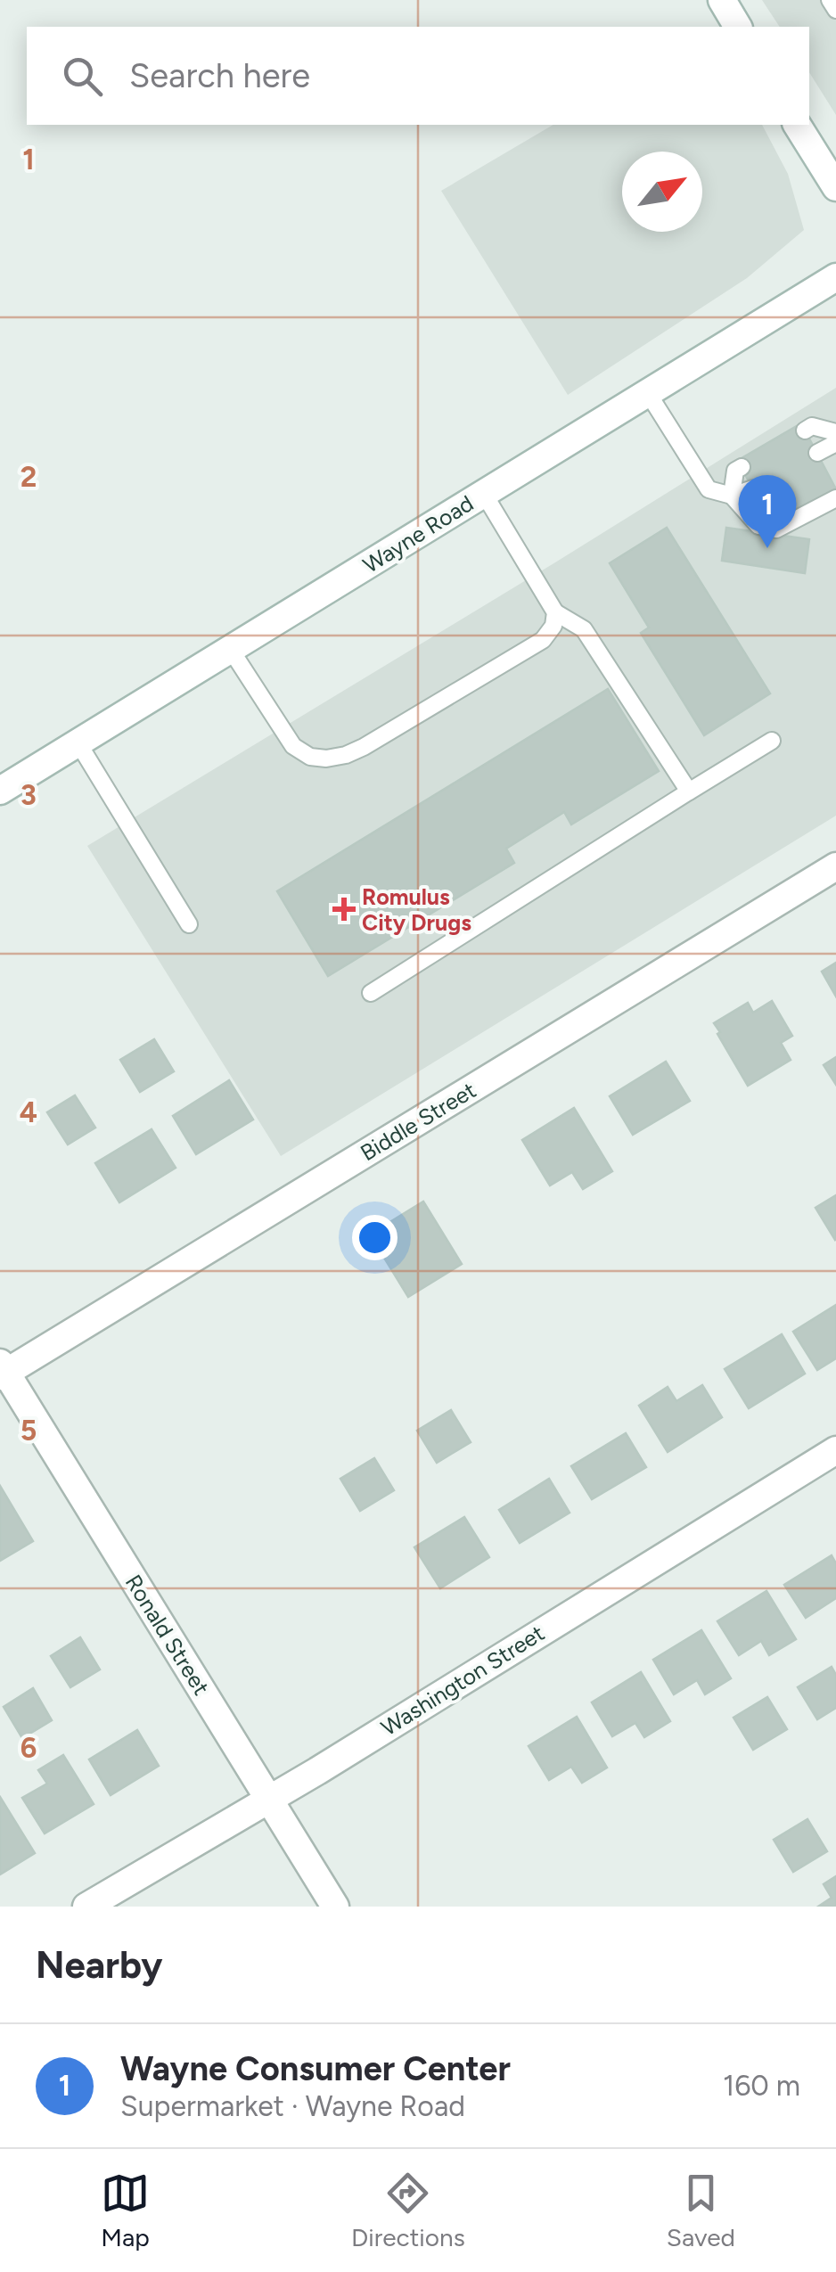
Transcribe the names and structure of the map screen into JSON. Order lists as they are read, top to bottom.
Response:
{
  "streets": {
    "street": [
      "Wayne Road",
      "Biddle Street",
      "Ronald Street",
      "Washington Street"
    ]
  },
  "crossings": [
    ["Biddle Street", "Ronald Street"],
    ["Ronald Street", "Washington Street"]
  ],
  "places": {
    "health": ["Romulus City Drugs"]
  },
  "north": "top right",
  "page": {
    "search": "Search here",
    "pins": "1",
    "heading": "Nearby",
    "list": [
      {
        "mark": "1",
        "name": "Wayne Consumer Center",
        "note": "Supermarket · Wayne Road",
        "value": "160 m"
      }
    ],
    "nav": ["Map", "Directions", "Saved"]
  },
  "grid": {
    "rows": [
      "1",
      "2",
      "3",
      "4",
      "5",
      "6"
    ]
  }
}
